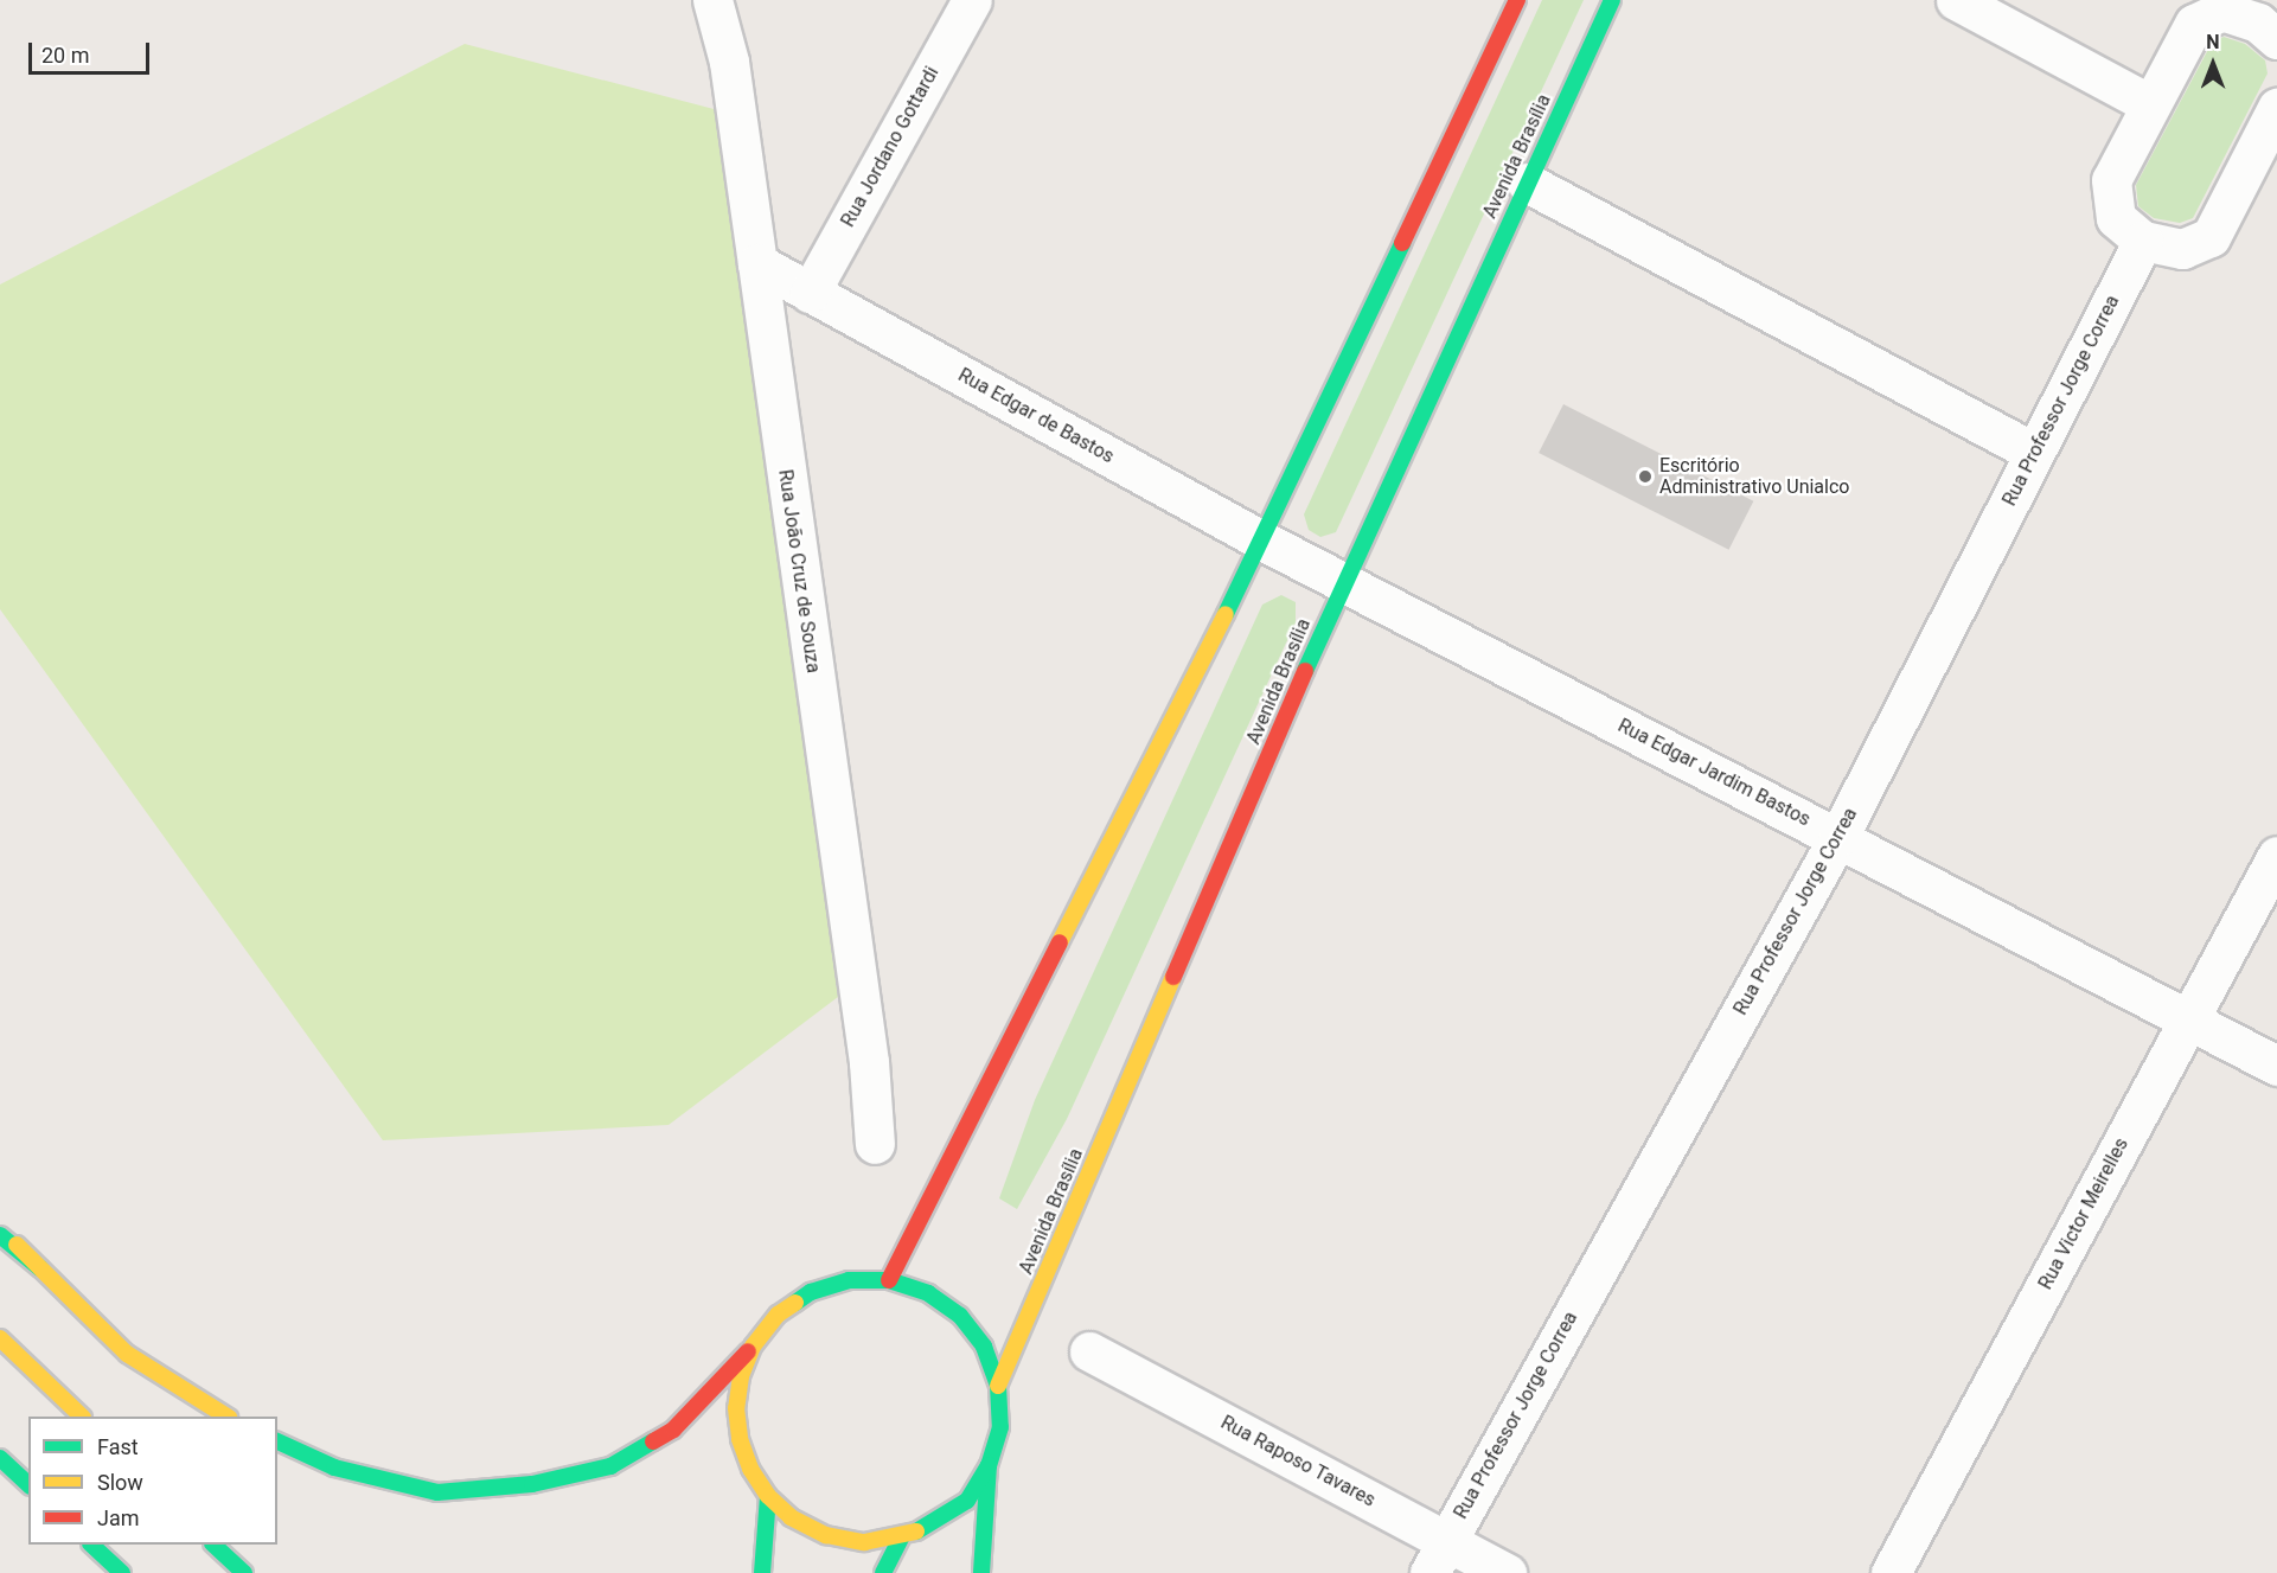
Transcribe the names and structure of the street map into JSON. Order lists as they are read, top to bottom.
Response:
{
  "streets": {
    "main road": ["Avenida Brasília"],
    "street": [
      "Rua Jordano Gottardi",
      "Rua Professor Jorge Correa",
      "Rua Edgar de Bastos",
      "Rua João Cruz de Souza",
      "Rua Edgar Jardim Bastos",
      "Rua Victor Meirelles",
      "Rua Raposo Tavares"
    ]
  },
  "crossings": [
    ["Rua Jordano Gottardi", "Rua Edgar de Bastos"],
    ["Avenida Brasília", "Rua Edgar Jardim Bastos"],
    ["Rua Professor Jorge Correa", "Rua Edgar Jardim Bastos"],
    ["Rua Professor Jorge Correa", "Rua Raposo Tavares"],
    ["Rua Edgar de Bastos", "Rua João Cruz de Souza"],
    ["Rua Edgar de Bastos", "Rua Edgar Jardim Bastos"],
    ["Rua Edgar Jardim Bastos", "Rua Victor Meirelles"]
  ],
  "places": ["Escritório Administrativo Unialco"],
  "legend": ["Fast", "Slow", "Jam"],
  "scale_bar": "20 m",
  "north": "top"
}
